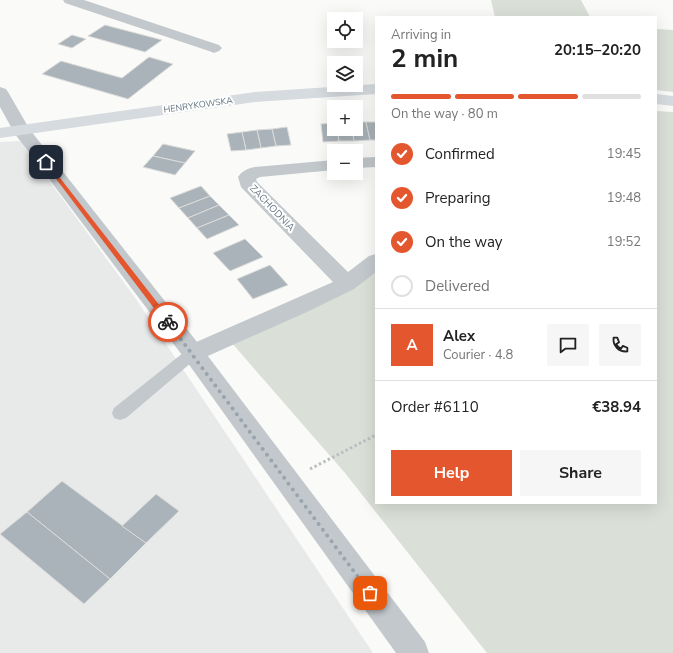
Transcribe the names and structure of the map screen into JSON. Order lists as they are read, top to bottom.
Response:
{
  "streets": {
    "main road": ["HENRYKOWSKA"],
    "street": ["ZACHODNIA"]
  },
  "page": {
    "map_buttons": ["+", "−"],
    "heading": ["2 min", "Arriving in", "20:15–20:20"],
    "panel": [
      "Alex",
      "Courier · 4.8",
      "Order #6110",
      "€38.94"
    ],
    "bar": "On the way · 80 m",
    "list": [
      ["Confirmed", "19:45"],
      ["Preparing", "19:48"],
      ["On the way", "19:52"],
      "Delivered"
    ],
    "round": "A",
    "buttons": ["Help", "Share"]
  }
}
